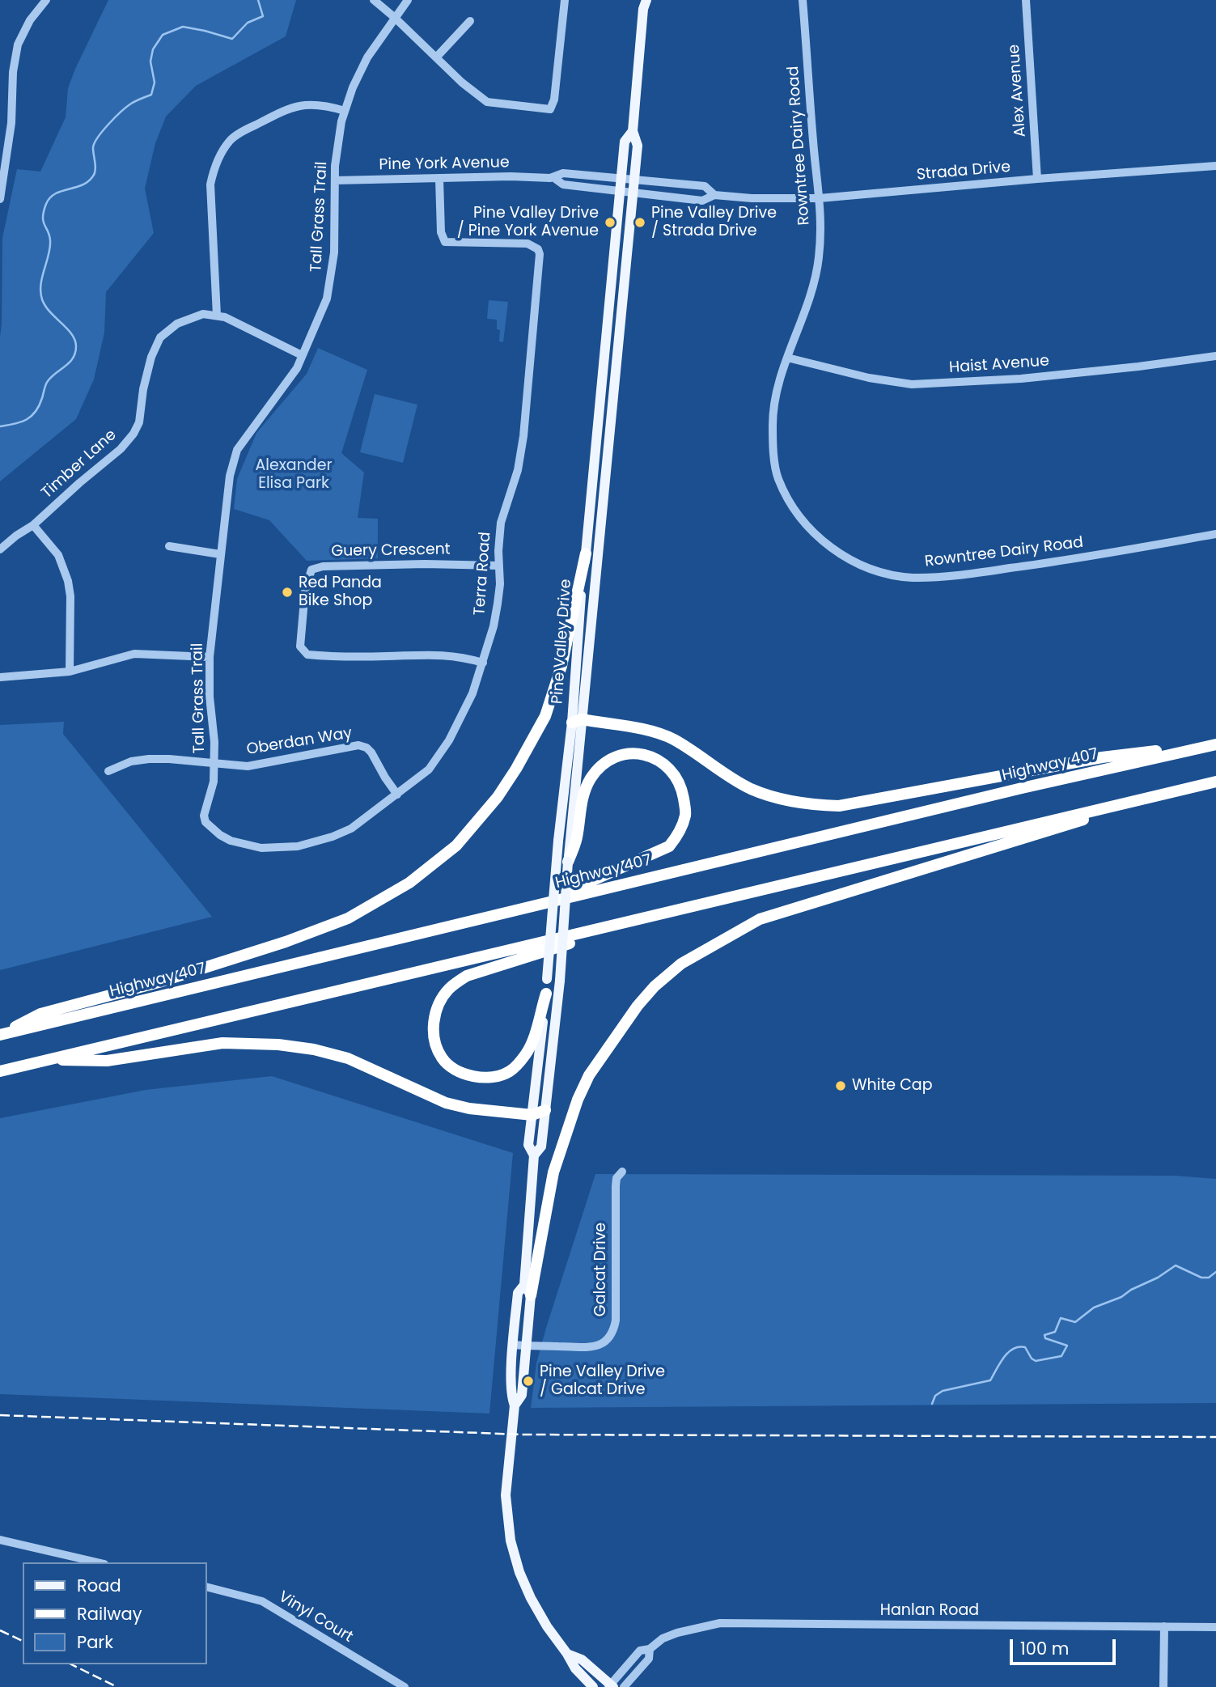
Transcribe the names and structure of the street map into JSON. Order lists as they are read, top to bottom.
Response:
{
  "streets": {
    "highway": ["Highway 407"],
    "main road": ["Pine Valley Drive"],
    "street": [
      "Alex Avenue",
      "Rowntree Dairy Road",
      "Pine York Avenue",
      "Strada Drive",
      "Tall Grass Trail",
      "Haist Avenue",
      "Timber Lane",
      "Guery Crescent",
      "Terra Road",
      "Oberdan Way",
      "Galcat Drive",
      "Hanlan Road",
      "Vinyl Court"
    ]
  },
  "crossings": [
    ["Alex Avenue", "Strada Drive"],
    ["Rowntree Dairy Road", "Strada Drive"],
    ["Rowntree Dairy Road", "Haist Avenue"],
    ["Pine York Avenue", "Strada Drive"],
    ["Pine York Avenue", "Tall Grass Trail"],
    ["Pine York Avenue", "Terra Road"],
    ["Pine York Avenue", "Pine Valley Drive"],
    ["Strada Drive", "Pine Valley Drive"],
    ["Tall Grass Trail", "Timber Lane"],
    ["Tall Grass Trail", "Terra Road"],
    ["Tall Grass Trail", "Oberdan Way"],
    ["Guery Crescent", "Terra Road"],
    ["Terra Road", "Oberdan Way"],
    ["Pine Valley Drive", "Galcat Drive"],
    ["Pine Valley Drive", "Hanlan Road"]
  ],
  "parks": ["Alexander Elisa Park"],
  "places": [
    "Pine Valley Drive / Pine York Avenue",
    "Pine Valley Drive / Strada Drive",
    "Red Panda Bike Shop",
    "White Cap",
    "Pine Valley Drive / Galcat Drive"
  ],
  "legend": ["Road", "Railway", "Park"],
  "scale_bar": "100 m"
}
